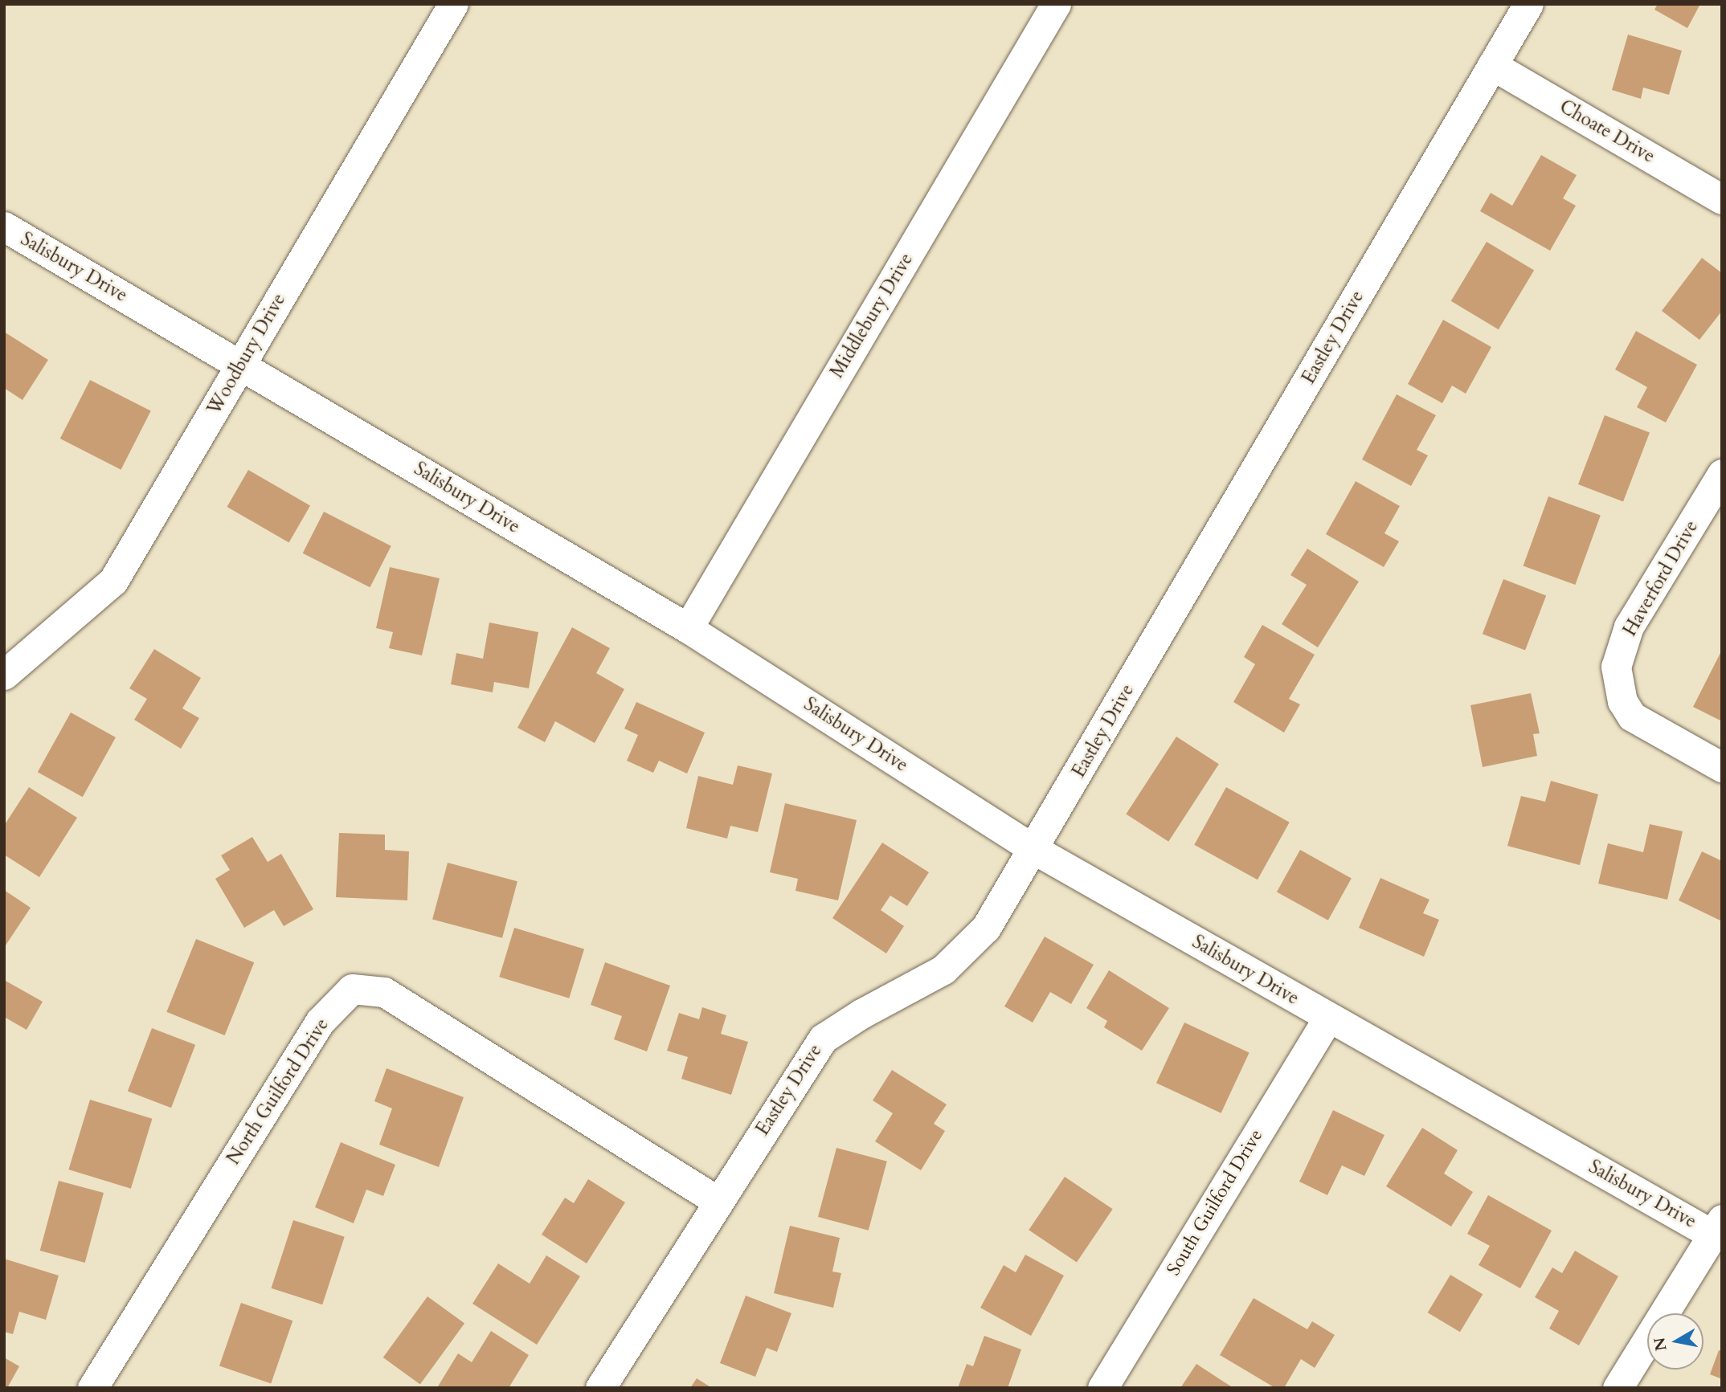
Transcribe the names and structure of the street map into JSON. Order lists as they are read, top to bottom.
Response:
{
  "streets": {
    "street": [
      "Choate Drive",
      "Salisbury Drive",
      "Middlebury Drive",
      "Eastley Drive",
      "Woodbury Drive",
      "Haverford Drive",
      "North Guilford Drive",
      "South Guilford Drive"
    ]
  },
  "crossings": [
    ["Choate Drive", "Eastley Drive"],
    ["Salisbury Drive", "Middlebury Drive"],
    ["Salisbury Drive", "Eastley Drive"],
    ["Salisbury Drive", "Woodbury Drive"],
    ["Salisbury Drive", "South Guilford Drive"],
    ["Eastley Drive", "North Guilford Drive"]
  ],
  "north": "left"
}
